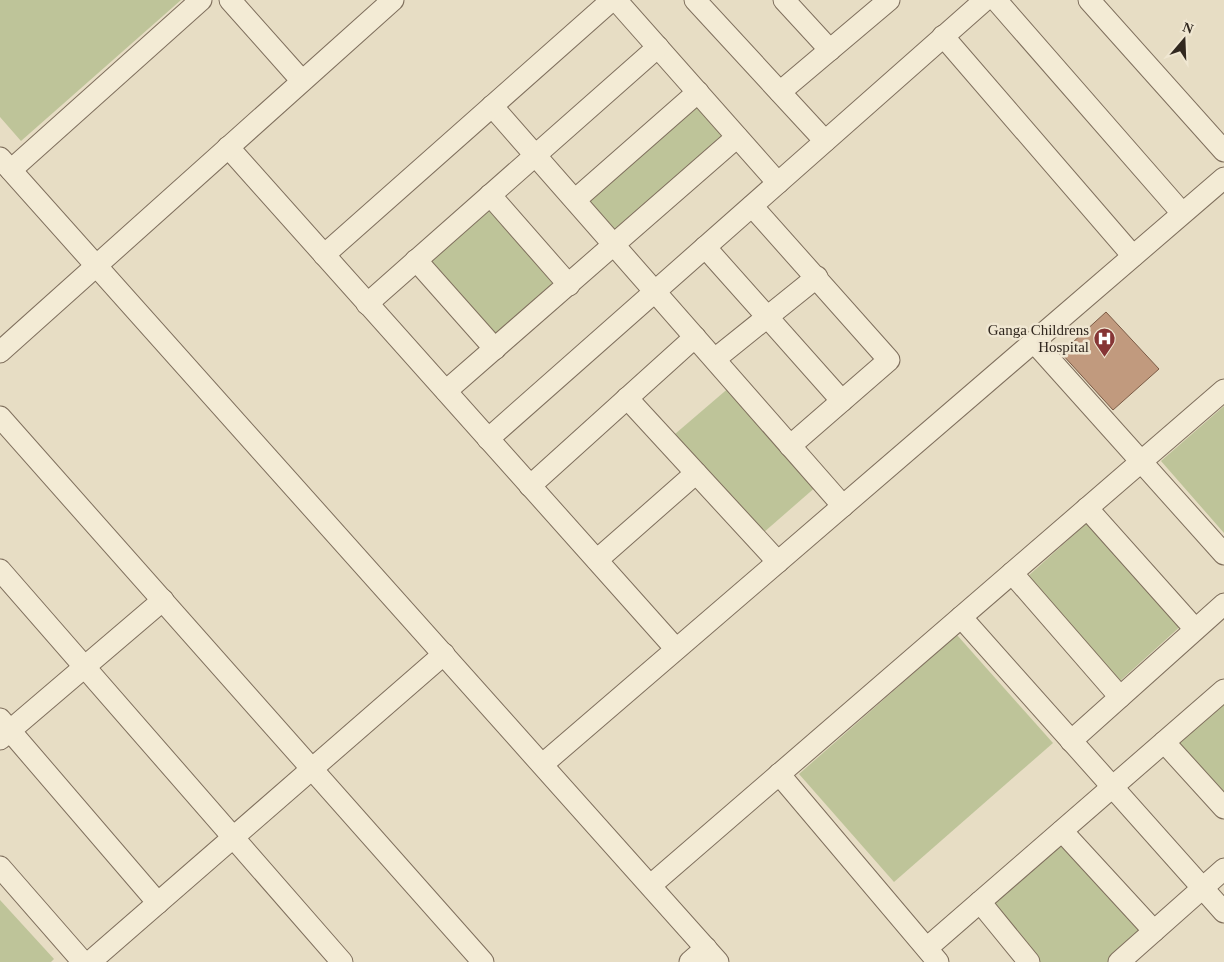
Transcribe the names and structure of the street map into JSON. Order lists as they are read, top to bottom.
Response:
{
  "places": {
    "hospital": ["Ganga Childrens Hospital"]
  },
  "north": "top"
}
